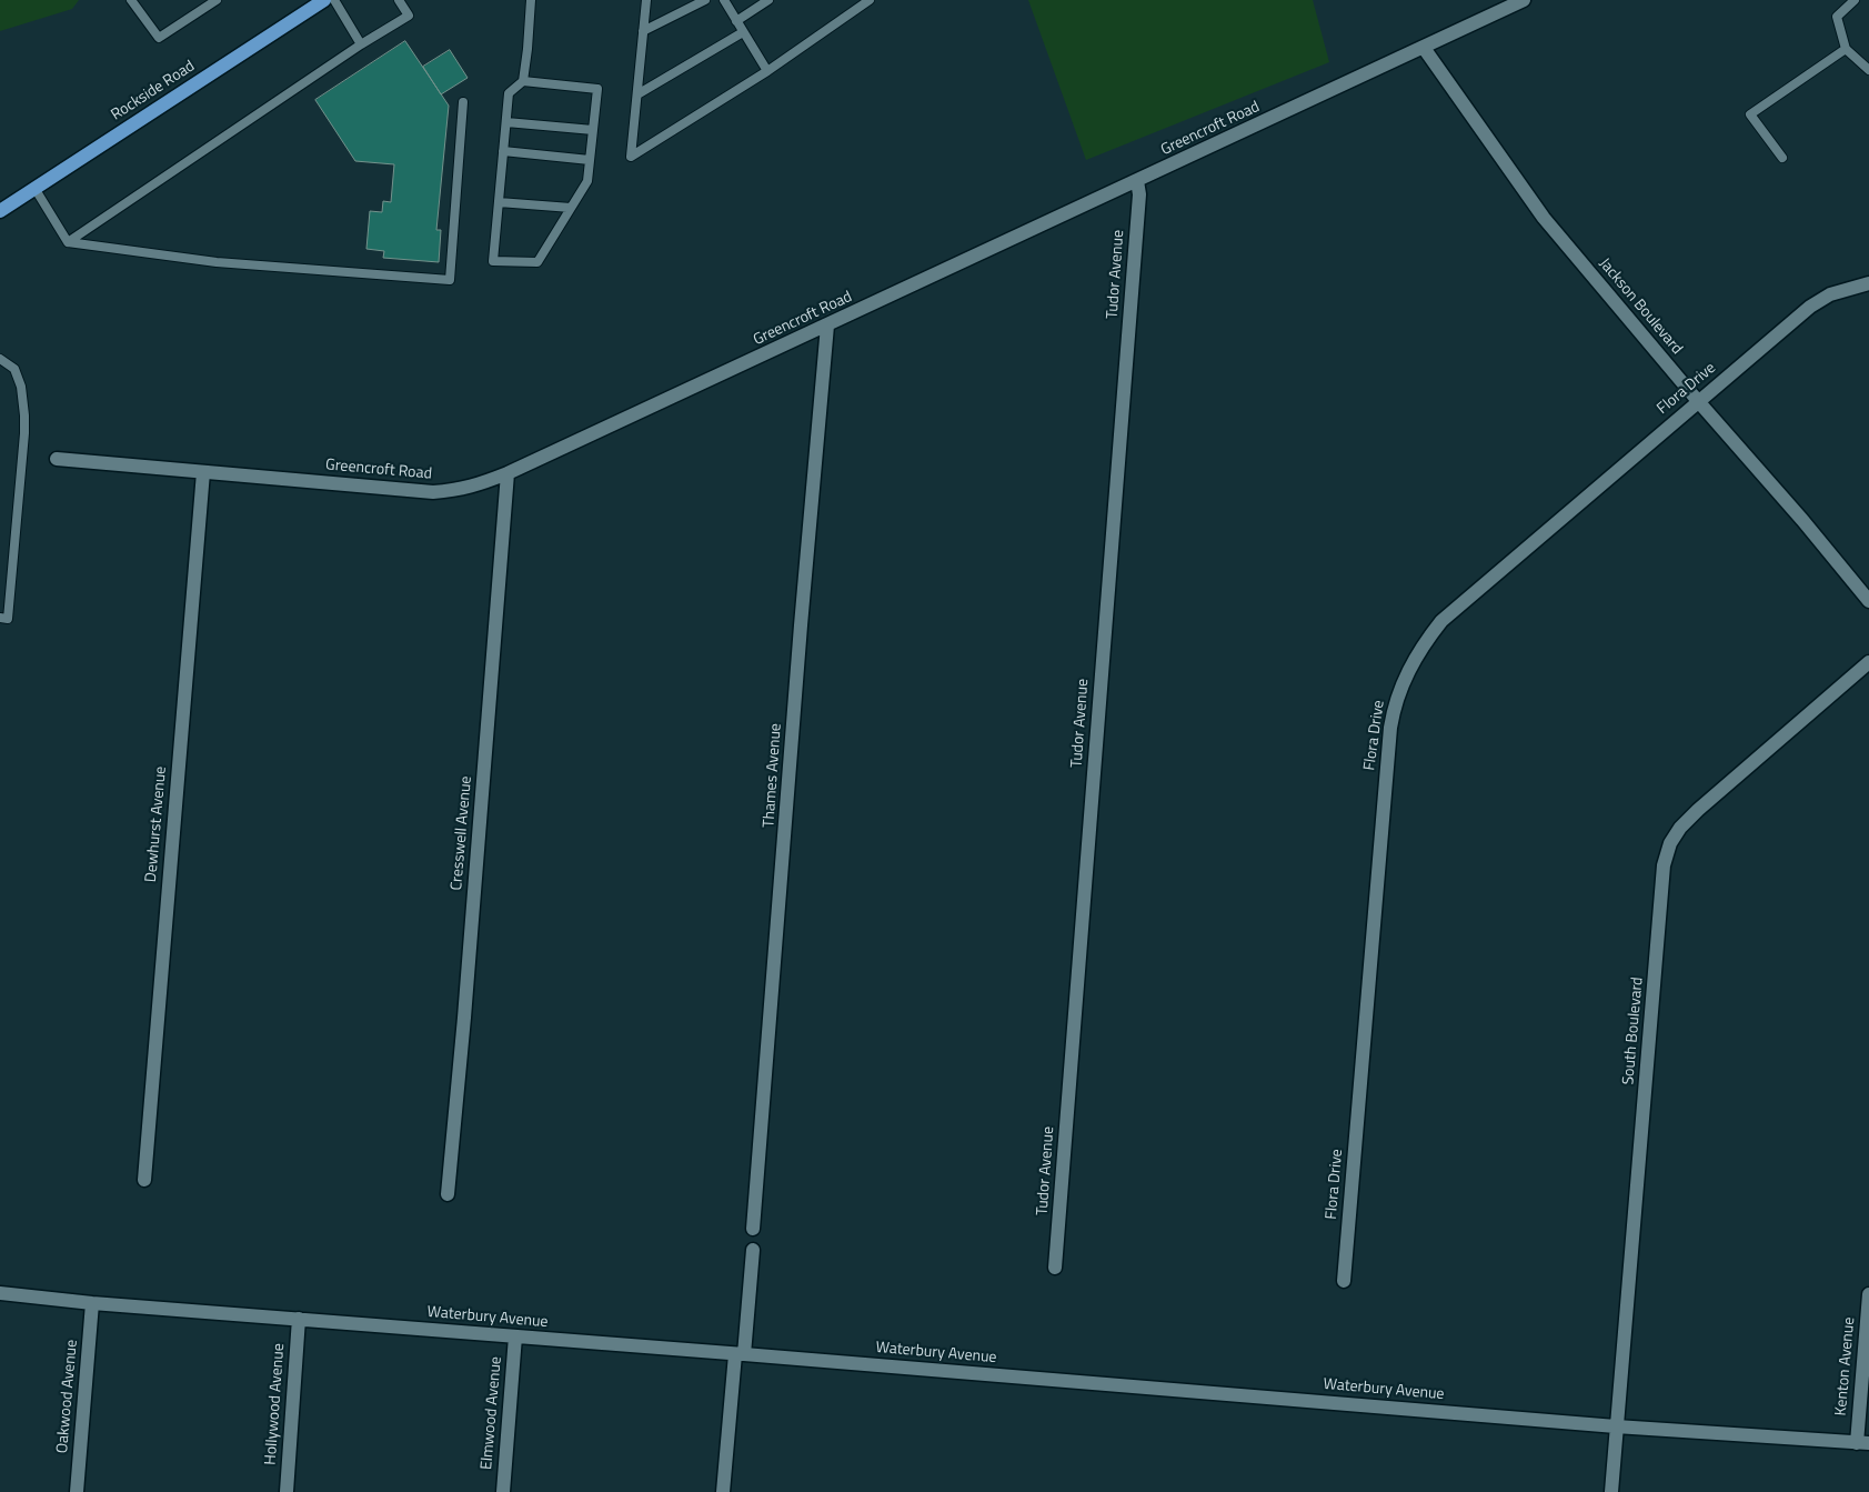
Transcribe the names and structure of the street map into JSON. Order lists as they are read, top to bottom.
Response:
{
  "streets": {
    "main road": ["Rockside Road"],
    "street": [
      "Greencroft Road",
      "Tudor Avenue",
      "Jackson Boulevard",
      "Flora Drive",
      "Thames Avenue",
      "Dewhurst Avenue",
      "Cresswell Avenue",
      "South Boulevard",
      "Waterbury Avenue",
      "Kenton Avenue",
      "Oakwood Avenue",
      "Hollywood Avenue",
      "Elmwood Avenue"
    ]
  },
  "crossings": [
    ["Greencroft Road", "Tudor Avenue"],
    ["Greencroft Road", "Jackson Boulevard"],
    ["Greencroft Road", "Thames Avenue"],
    ["Greencroft Road", "Dewhurst Avenue"],
    ["Greencroft Road", "Cresswell Avenue"],
    ["Jackson Boulevard", "Flora Drive"],
    ["South Boulevard", "Waterbury Avenue"],
    ["Waterbury Avenue", "Kenton Avenue"],
    ["Waterbury Avenue", "Oakwood Avenue"],
    ["Waterbury Avenue", "Hollywood Avenue"],
    ["Waterbury Avenue", "Elmwood Avenue"]
  ]
}
